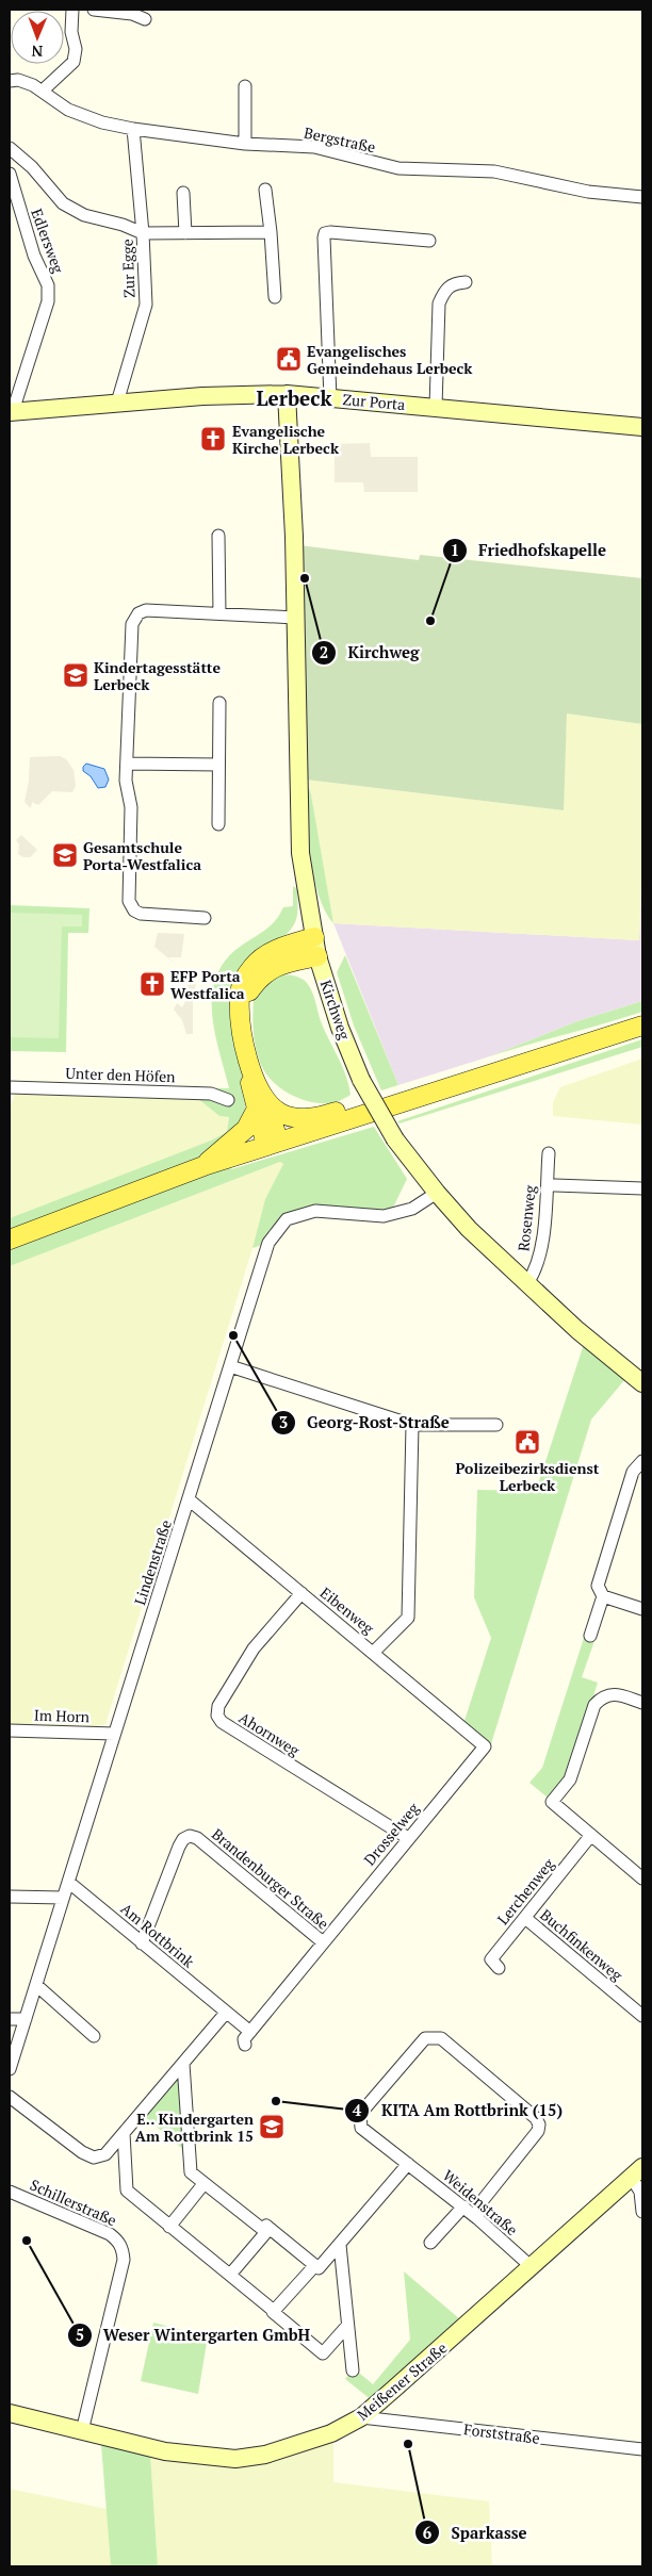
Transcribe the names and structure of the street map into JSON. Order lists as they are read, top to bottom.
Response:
{
  "streets": {
    "street": [
      "Bergstraße",
      "Edlersweg",
      "Zur Egge",
      "Zur Porta",
      "Kirchweg",
      "Unter den Höfen",
      "Rosenweg",
      "Lindenstraße",
      "Eibenweg",
      "Im Horn",
      "Ahornweg",
      "Drosselweg",
      "Brandenburger Straße",
      "Lerchenweg",
      "Am Rottbrink",
      "Buchfinkenweg",
      "Schillerstraße",
      "Weidenstraße",
      "Meißener Straße",
      "Forststraße"
    ]
  },
  "crossings": [
    ["Bergstraße", "Zur Egge"],
    ["Edlersweg", "Zur Porta"],
    ["Zur Egge", "Zur Porta"],
    ["Zur Porta", "Kirchweg"],
    ["Kirchweg", "Rosenweg"],
    ["Kirchweg", "Lindenstraße"],
    ["Lindenstraße", "Eibenweg"],
    ["Lindenstraße", "Im Horn"],
    ["Lindenstraße", "Am Rottbrink"],
    ["Eibenweg", "Ahornweg"],
    ["Eibenweg", "Drosselweg"],
    ["Ahornweg", "Drosselweg"],
    ["Drosselweg", "Brandenburger Straße"],
    ["Brandenburger Straße", "Am Rottbrink"],
    ["Lerchenweg", "Buchfinkenweg"],
    ["Schillerstraße", "Meißener Straße"],
    ["Weidenstraße", "Meißener Straße"],
    ["Meißener Straße", "Forststraße"]
  ],
  "districts": ["Lerbeck"],
  "places": {
    "public building": ["Evangelisches Gemeindehaus Lerbeck", "Polizeibezirksdienst Lerbeck"],
    "church": ["Evangelische Kirche Lerbeck", "EFP Porta Westfalica"],
    "other": [
      "Kirchweg",
      "Friedhofskapelle",
      "Georg-Rost-Straße",
      "KITA Am Rottbrink (15)",
      "Weser Wintergarten GmbH",
      "Sparkasse"
    ],
    "school or university": ["Kindertagesstätte Lerbeck", "Gesamtschule Porta-Westfalica", "E.. Kindergarten Am Rottbrink 15"]
  },
  "north": "bottom"
}
